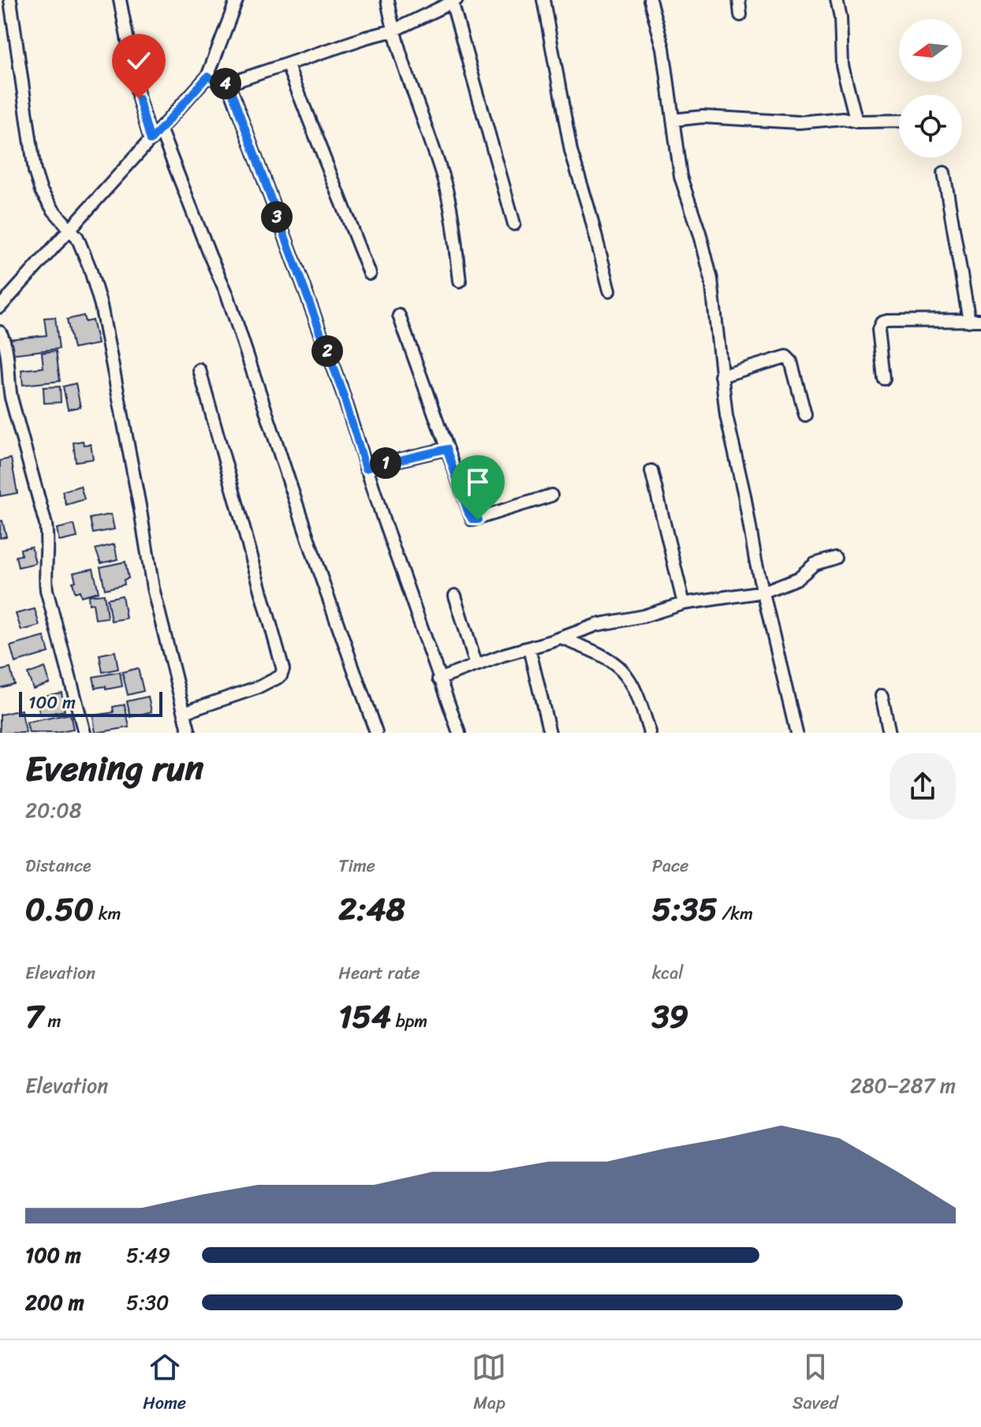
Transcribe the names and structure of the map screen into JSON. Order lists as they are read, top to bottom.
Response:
{
  "scale_bar": "100 m",
  "north": "left",
  "page": {
    "pins": [
      "4",
      "3",
      "2",
      "1"
    ],
    "scale": "100 m",
    "heading": ["Evening run", "20:08"],
    "stats": [
      ["Distance", "0.50 km"],
      ["Time", "2:48"],
      ["Pace", "5:35 /km"],
      ["Elevation", "7 m"],
      ["Heart rate", "154 bpm"],
      ["kcal", "39"]
    ],
    "chart": ["Elevation", "280–287 m"],
    "list": [
      {
        "name": "100 m",
        "note": "5:49"
      },
      {
        "name": "200 m",
        "note": "5:30"
      }
    ],
    "tabs": ["Home", "Map", "Saved"]
  }
}
